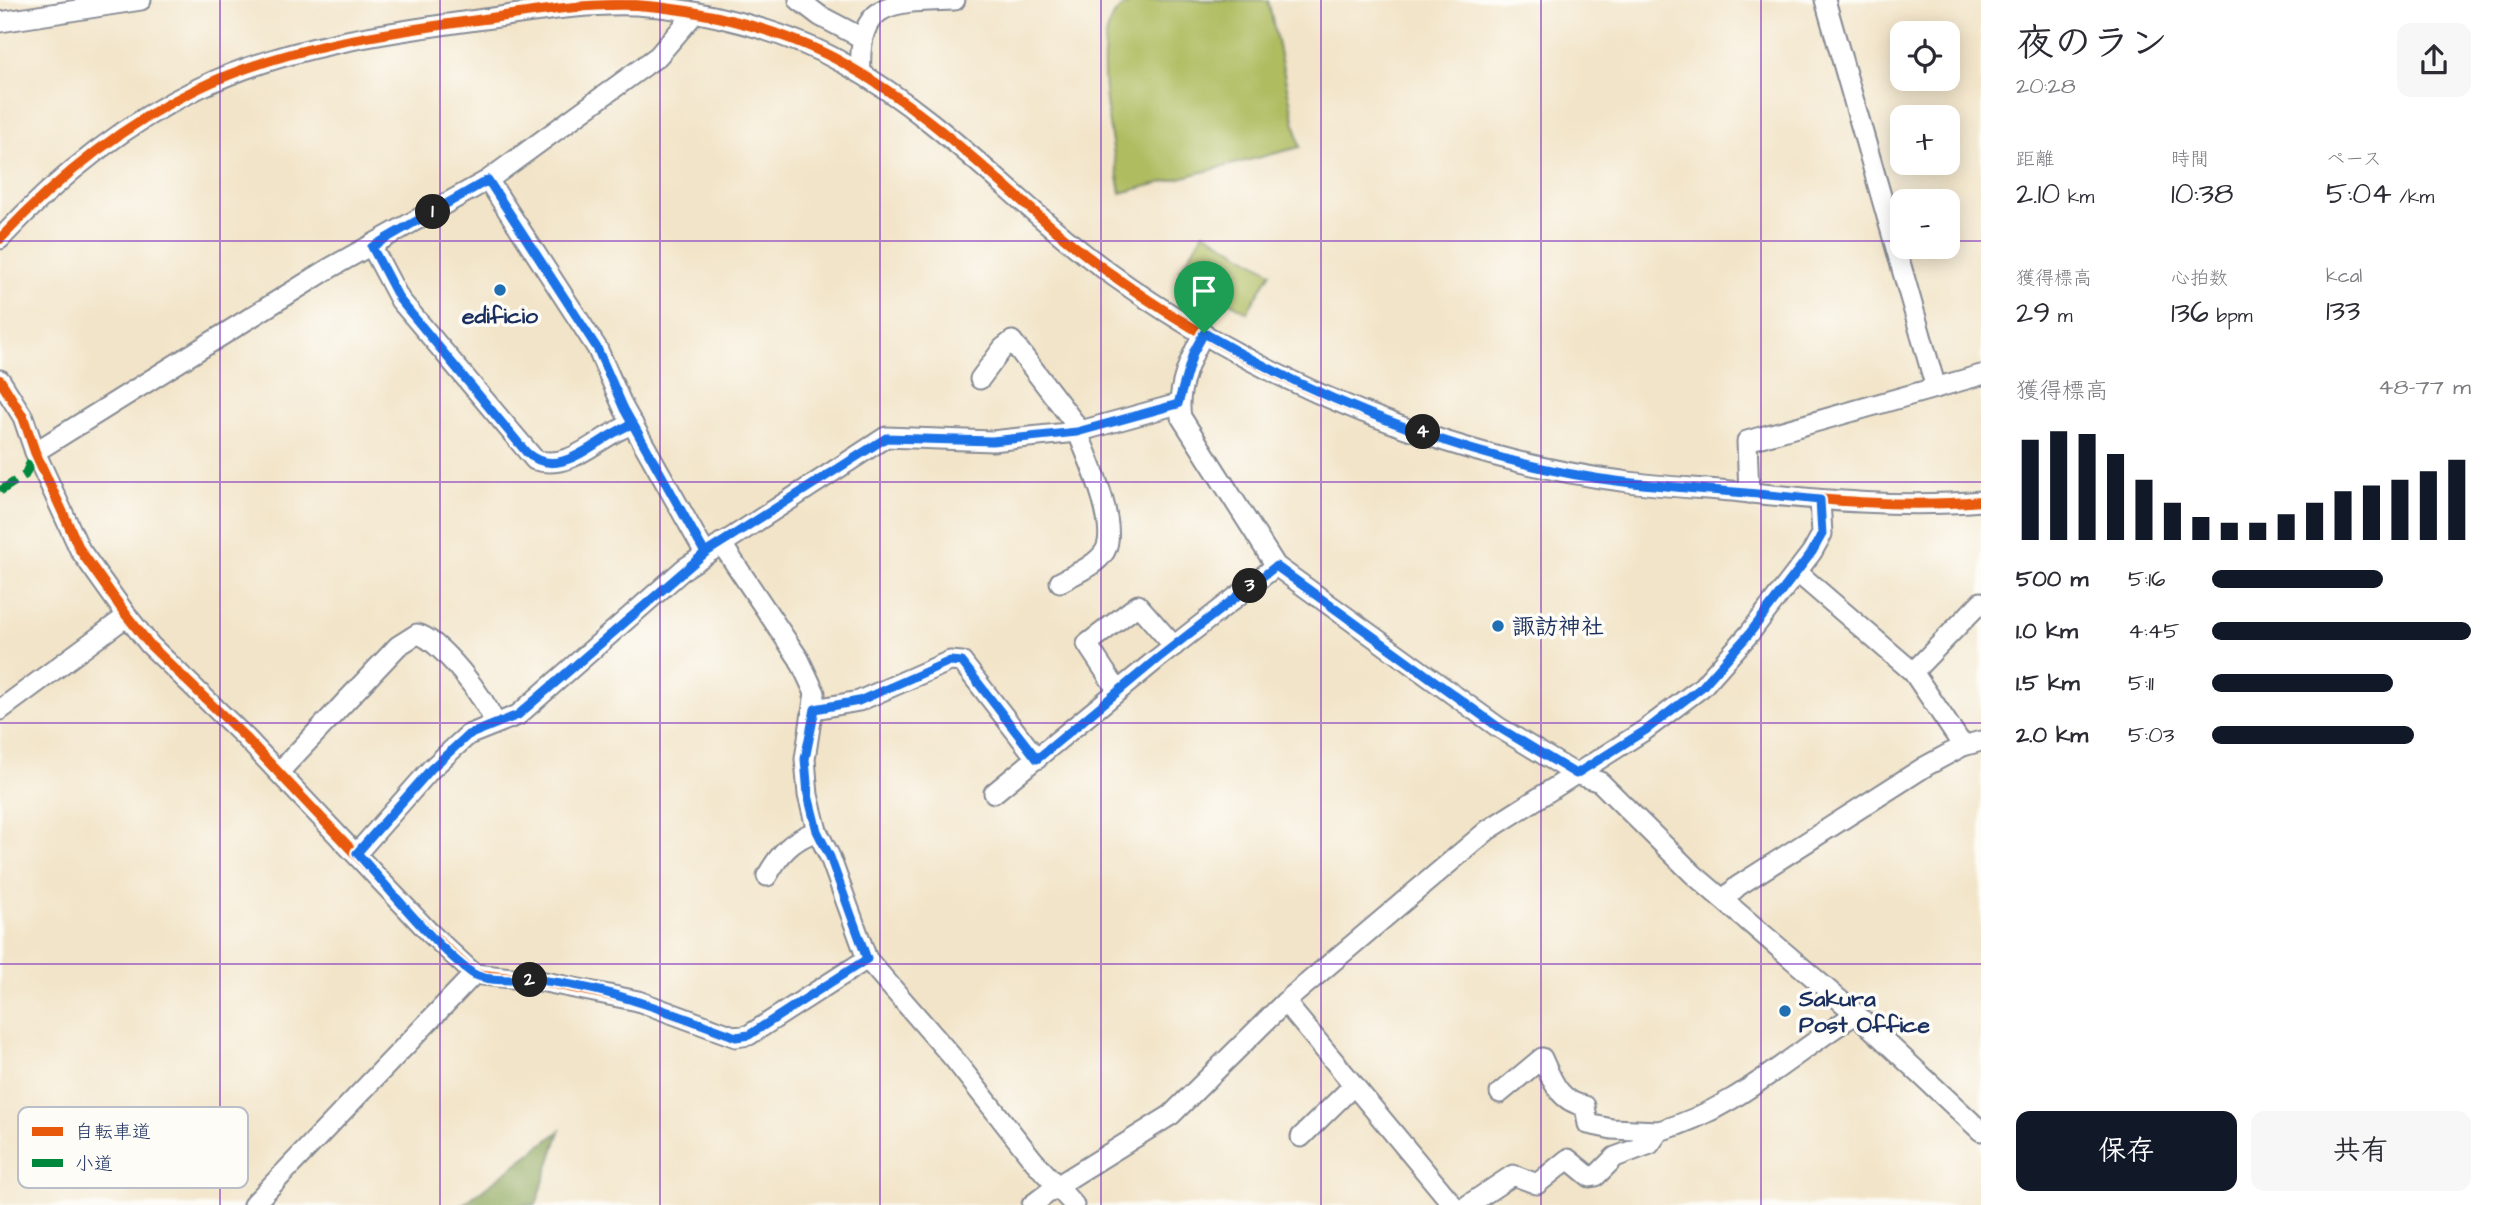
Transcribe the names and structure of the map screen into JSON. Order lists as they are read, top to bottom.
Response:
{
  "places": ["edificio", "諏訪神社", "Sakura Post Office"],
  "legend": ["自転車道", "小道"],
  "page": {
    "heading": ["夜のラン", "20:28"],
    "map_buttons": ["+", "−"],
    "stats": [
      ["距離", "2.10 km"],
      ["時間", "10:38"],
      ["ペース", "5:04 /km"],
      ["獲得標高", "29 m"],
      ["心拍数", "136 bpm"],
      ["kcal", "133"]
    ],
    "pins": [
      "1",
      "4",
      "3",
      "2"
    ],
    "chart": ["獲得標高", "48–77 m"],
    "list": [
      {
        "name": "500 m",
        "note": "5:16"
      },
      {
        "name": "1.0 km",
        "note": "4:45"
      },
      {
        "name": "1.5 km",
        "note": "5:11"
      },
      {
        "name": "2.0 km",
        "note": "5:03"
      }
    ],
    "buttons": ["保存", "共有"]
  }
}
